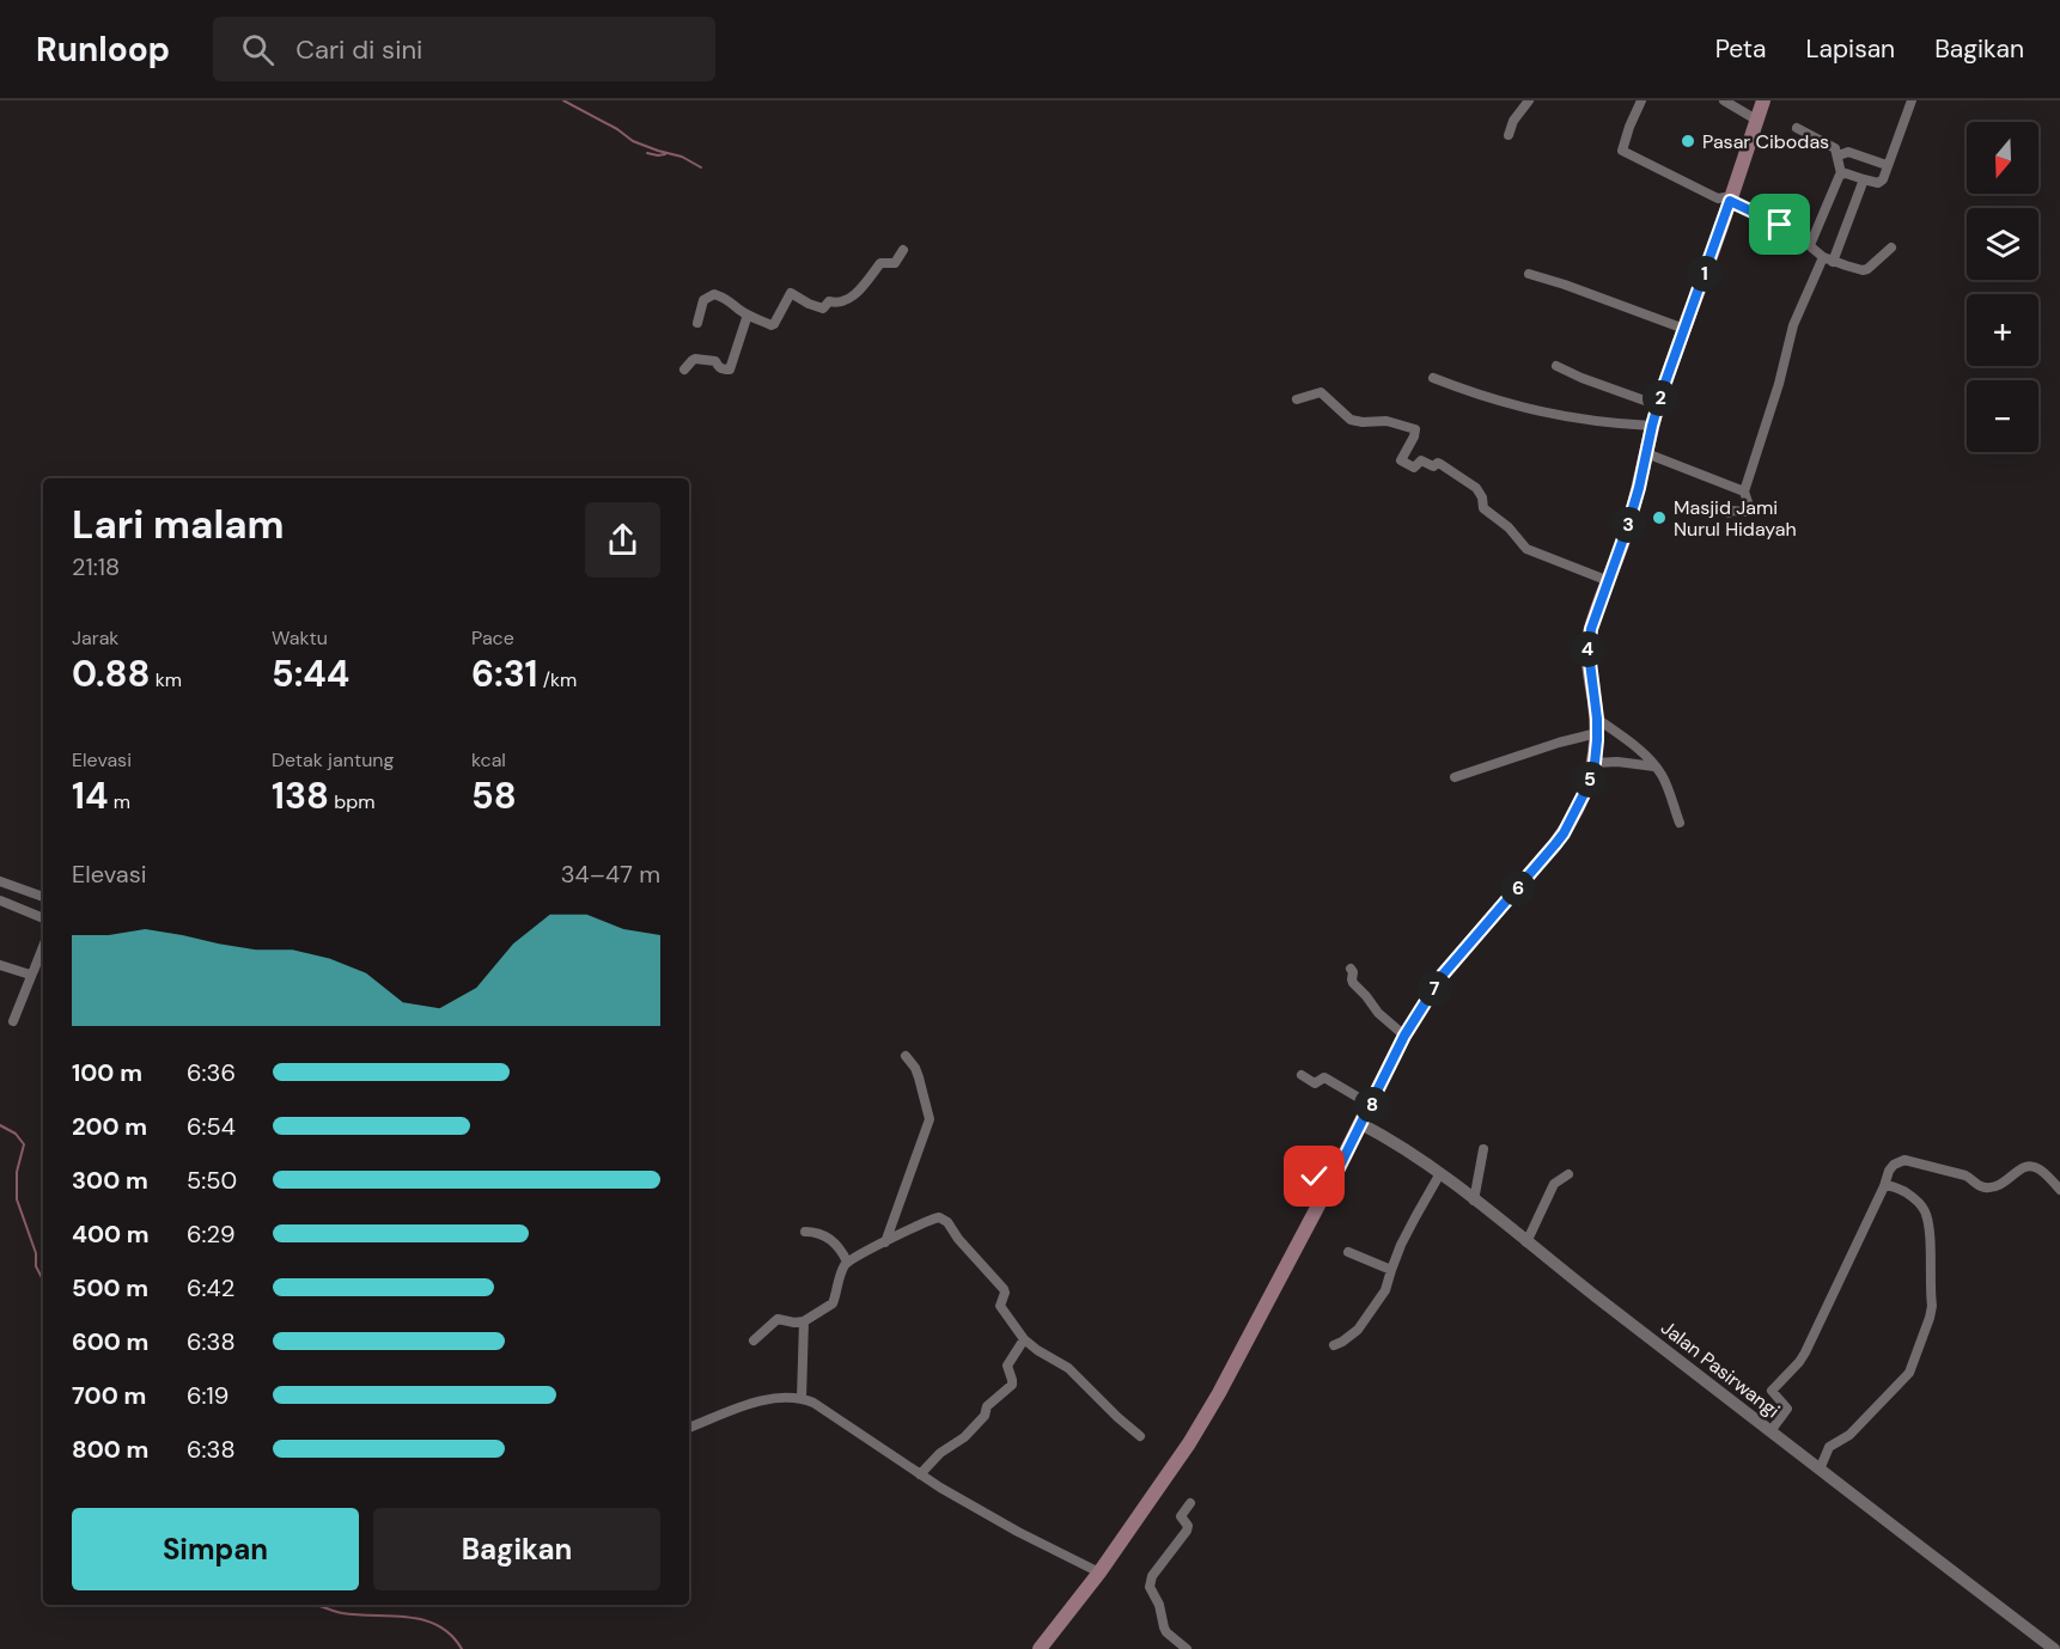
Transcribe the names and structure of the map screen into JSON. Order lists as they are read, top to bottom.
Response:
{
  "streets": {
    "street": ["Jalan Pasirwangi"]
  },
  "places": ["Pasar Cibodas", "Masjid Jami Nurul Hidayah"],
  "north": "bottom",
  "page": {
    "header": "Runloop",
    "search": "Cari di sini",
    "nav": ["Peta", "Lapisan", "Bagikan"],
    "map_buttons": ["+", "−"],
    "pins": [
      "1",
      "2",
      "3",
      "4",
      "5",
      "6",
      "7",
      "8"
    ],
    "heading": ["Lari malam", "21:18"],
    "stats": [
      ["Jarak", "0.88 km"],
      ["Waktu", "5:44"],
      ["Pace", "6:31 /km"],
      ["Elevasi", "14 m"],
      ["Detak jantung", "138 bpm"],
      ["kcal", "58"]
    ],
    "chart": ["Elevasi", "34–47 m"],
    "list": [
      {
        "name": "100 m",
        "note": "6:36"
      },
      {
        "name": "200 m",
        "note": "6:54"
      },
      {
        "name": "300 m",
        "note": "5:50"
      },
      {
        "name": "400 m",
        "note": "6:29"
      },
      {
        "name": "500 m",
        "note": "6:42"
      },
      {
        "name": "600 m",
        "note": "6:38"
      },
      {
        "name": "700 m",
        "note": "6:19"
      },
      {
        "name": "800 m",
        "note": "6:38"
      }
    ],
    "buttons": ["Simpan", "Bagikan"]
  }
}
